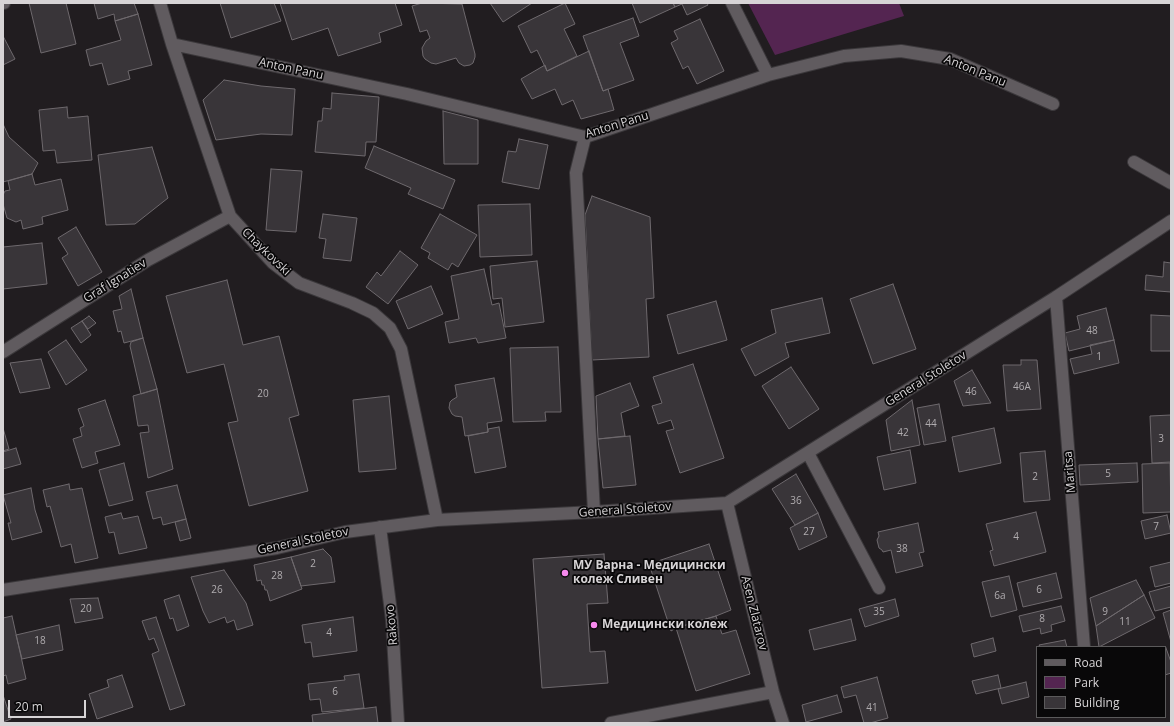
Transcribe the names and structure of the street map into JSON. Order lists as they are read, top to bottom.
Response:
{
  "streets": {
    "street": [
      "Anton Panu",
      "Chaykovski",
      "Graf Ignatiev",
      "General Stoletov",
      "Maritsa",
      "Asen Zlatarov",
      "Rakovo"
    ]
  },
  "crossings": [
    ["Anton Panu", "Chaykovski"],
    ["Chaykovski", "Graf Ignatiev"],
    ["Chaykovski", "General Stoletov"],
    ["General Stoletov", "Maritsa"],
    ["General Stoletov", "Asen Zlatarov"],
    ["General Stoletov", "Rakovo"]
  ],
  "places": ["МУ Варна - Медицински колеж Сливен", "Медицински колеж"],
  "house_numbers": [
    "48",
    "1",
    "46А",
    "46",
    "20",
    "44",
    "42",
    "3",
    "5",
    "2",
    "36",
    "7",
    "27",
    "4",
    "38",
    "2",
    "28",
    "26",
    "6",
    "6a",
    "20",
    "35",
    "9",
    "8",
    "11",
    "4",
    "18",
    "6",
    "41"
  ],
  "legend": ["Road", "Park", "Building"],
  "scale_bar": "20 m"
}
